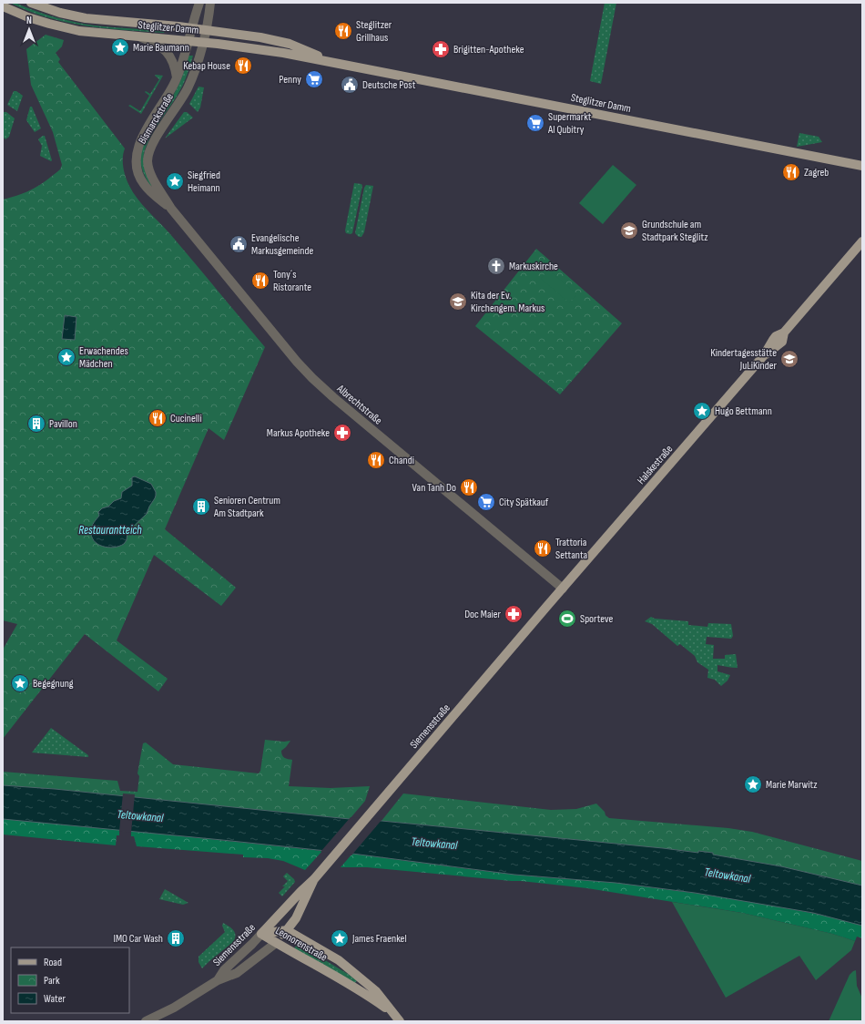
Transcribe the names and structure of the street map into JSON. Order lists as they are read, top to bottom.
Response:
{
  "streets": {
    "main road": [
      "Steglitzer Damm",
      "Halskestraße",
      "Siemensstraße",
      "Leonorenstraße"
    ],
    "street": ["Bismarckstraße", "Albrechtstraße"]
  },
  "crossings": [
    ["Steglitzer Damm", "Bismarckstraße"],
    ["Bismarckstraße", "Albrechtstraße"],
    ["Albrechtstraße", "Halskestraße"],
    ["Albrechtstraße", "Siemensstraße"],
    ["Halskestraße", "Siemensstraße"],
    ["Siemensstraße", "Leonorenstraße"]
  ],
  "water": ["Restaurantteich", "Teltowkanal"],
  "places": {
    "restaurant": [
      "Steglitzer Grillhaus",
      "Kebap House",
      "Zagreb",
      "Tony´s Ristorante",
      "Cucinelli",
      "Chandi",
      "Van Tanh Do",
      "Trattoria Settanta"
    ],
    "place": [
      "Marie Baumann",
      "Siegfried Heimann",
      "Erwachendes Mädchen",
      "Hugo Bettmann",
      "Begegnung",
      "Marie Marwitz",
      "James Fraenkel"
    ],
    "pharmacy": ["Brigitten-Apotheke", "Markus Apotheke", "Doc Maier"],
    "supermarket": ["Penny", "Supermarkt Al Qubitry", "City Spätkauf"],
    "public building": ["Deutsche Post", "Evangelische Markusgemeinde"],
    "school or university": ["Grundschule am Stadtpark Steglitz", "Kita der Ev. Kirchengem. Markus", "Kindertagesstätte JuLiKinder"],
    "church": ["Markuskirche"],
    "building": ["Pavillon", "Senioren Centrum Am Stadtpark", "IMO Car Wash"],
    "sports": ["Sporteve"]
  },
  "legend": ["Road", "Park", "Water"],
  "north": "top"
}
